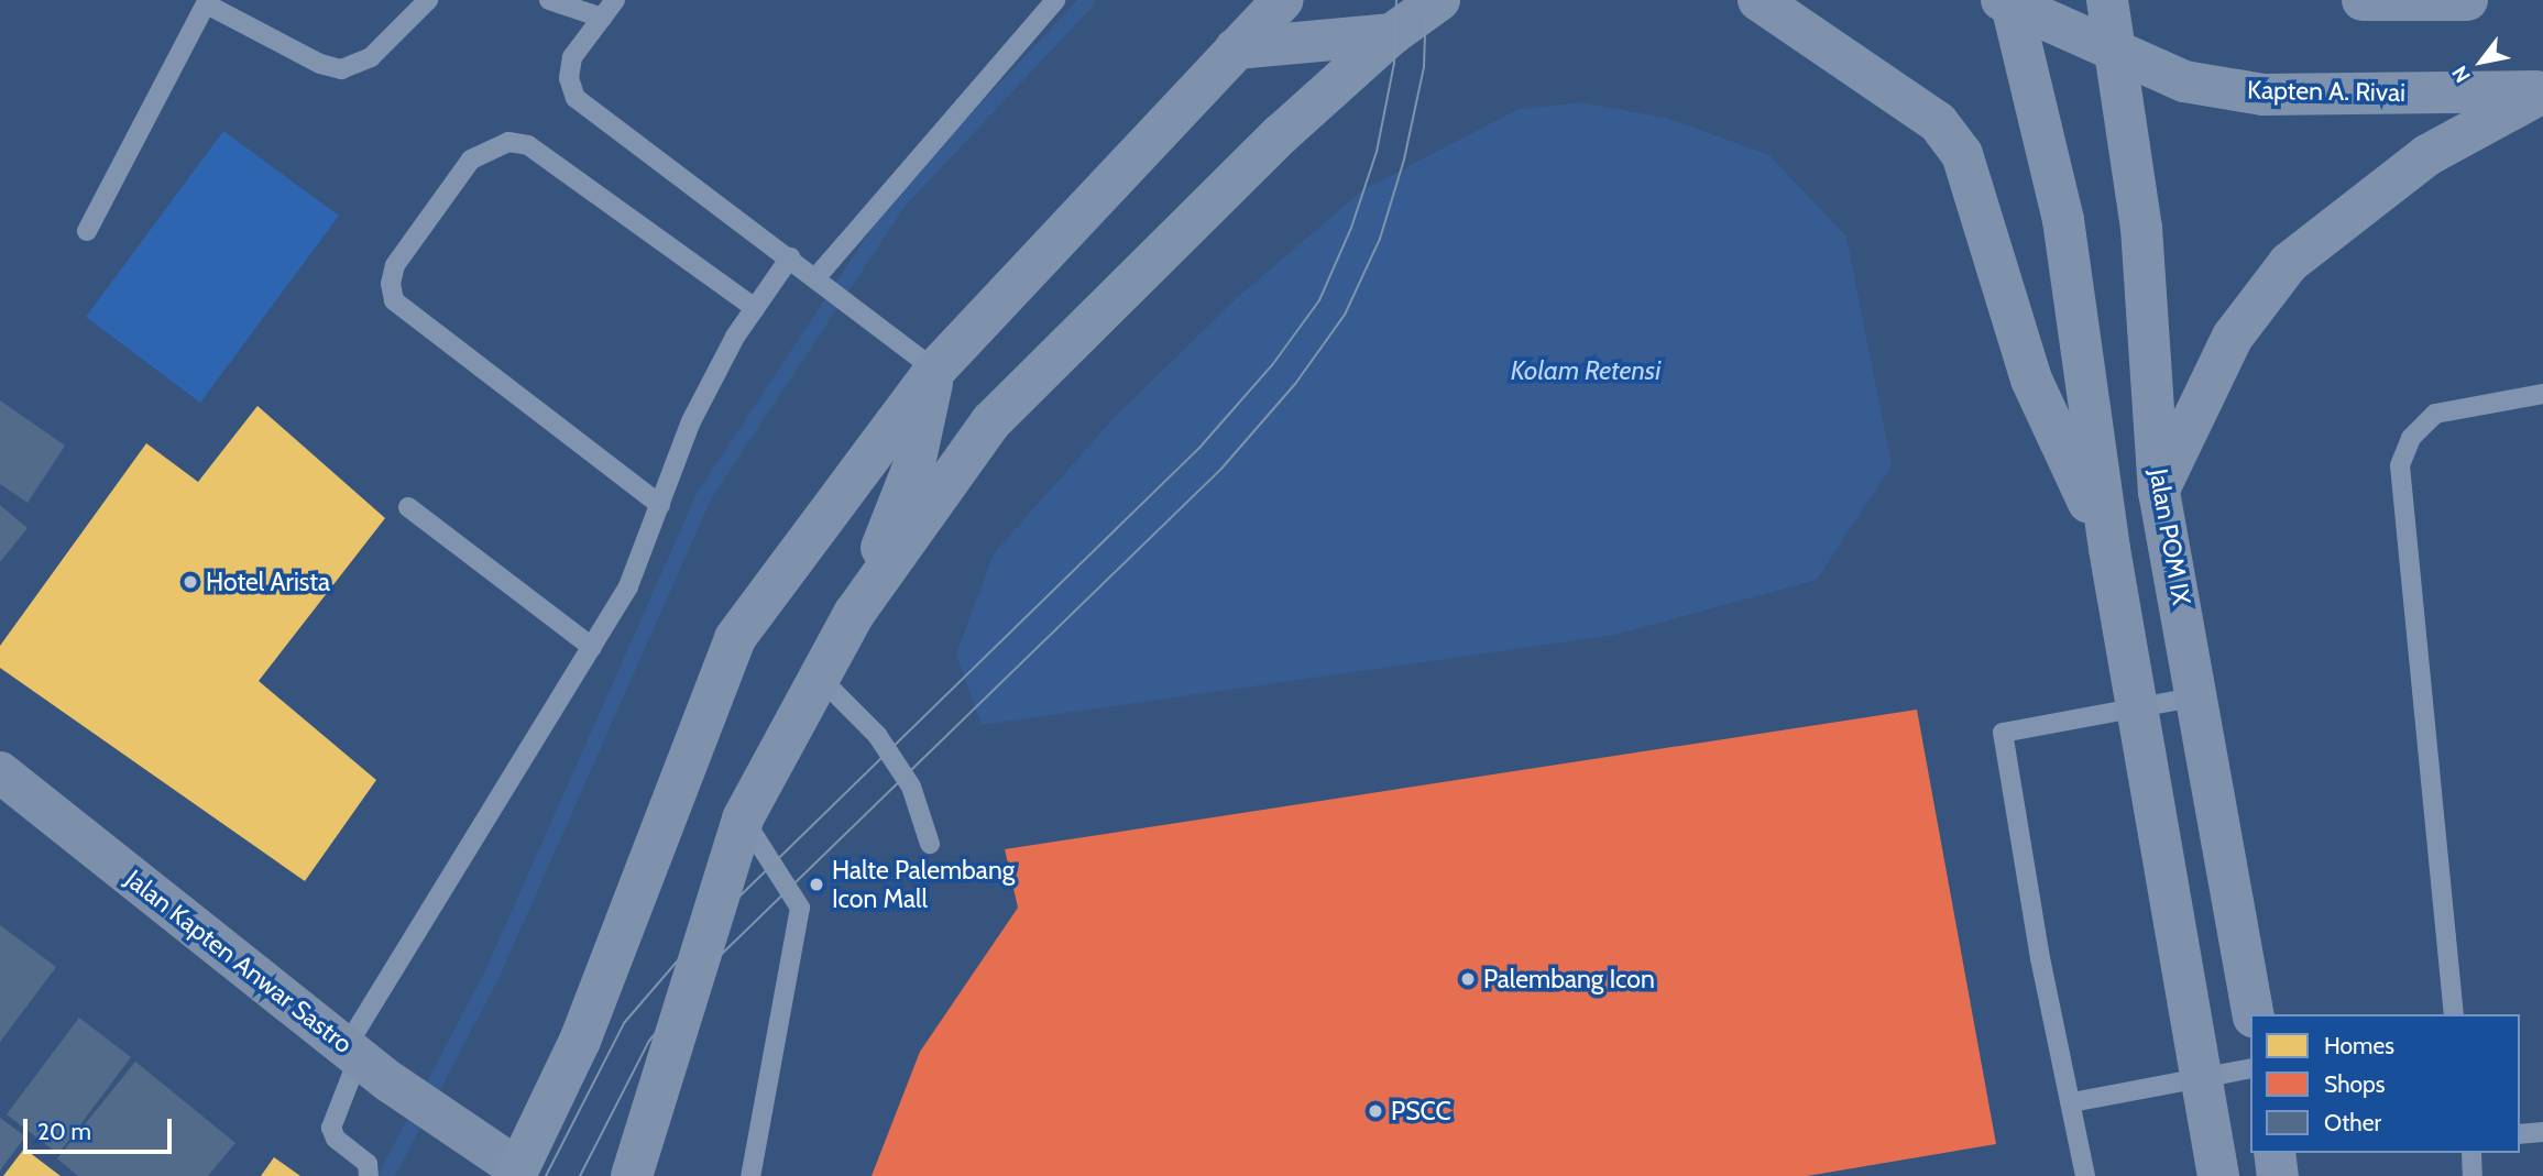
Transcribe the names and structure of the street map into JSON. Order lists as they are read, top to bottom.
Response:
{
  "streets": {
    "main road": ["Kapten A. Rivai", "Jalan POM IX"],
    "street": ["Jalan Kapten Anwar Sastro"]
  },
  "crossings": [
    ["Kapten A. Rivai", "Jalan POM IX"]
  ],
  "water": ["Kolam Retensi"],
  "places": [
    "Hotel Arista",
    "Halte Palembang Icon Mall",
    "Palembang Icon",
    "PSCC"
  ],
  "legend": ["Homes", "Shops", "Other"],
  "scale_bar": "20 m",
  "north": "bottom left"
}
